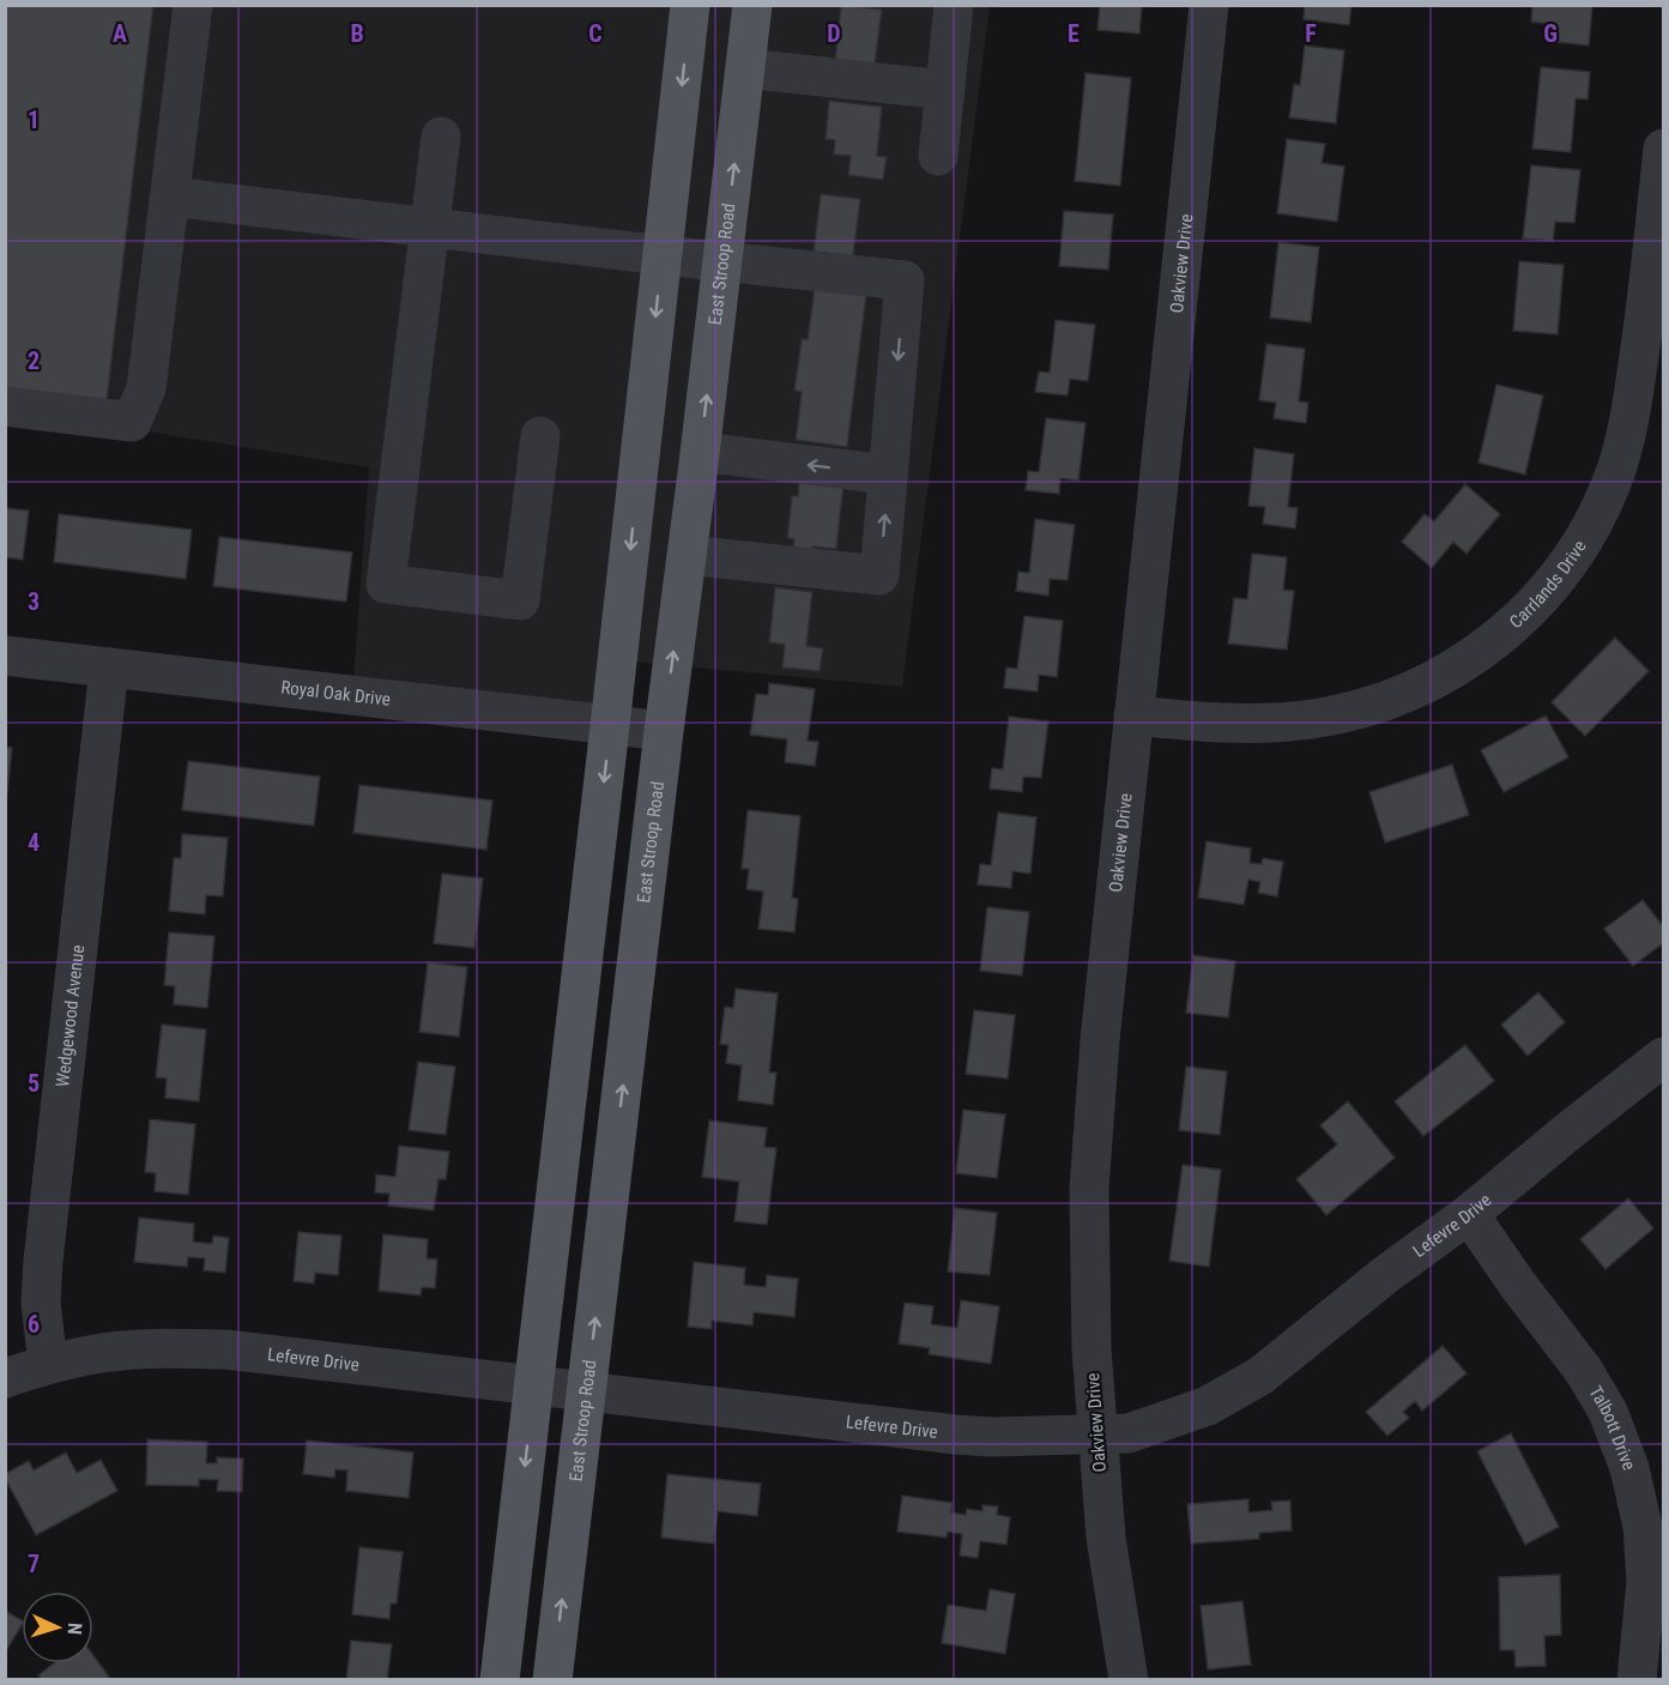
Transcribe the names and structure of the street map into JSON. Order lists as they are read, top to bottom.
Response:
{
  "streets": {
    "main road": ["East Stroop Road"],
    "street": [
      "Oakview Drive",
      "Carrlands Drive",
      "Royal Oak Drive",
      "Wedgewood Avenue",
      "Lefevre Drive",
      "Talbott Drive"
    ]
  },
  "crossings": [
    ["Oakview Drive", "Carrlands Drive"],
    ["Oakview Drive", "Lefevre Drive"],
    ["East Stroop Road", "Royal Oak Drive"],
    ["East Stroop Road", "Lefevre Drive"],
    ["Royal Oak Drive", "Wedgewood Avenue"],
    ["Wedgewood Avenue", "Lefevre Drive"],
    ["Lefevre Drive", "Talbott Drive"]
  ],
  "north": "right",
  "grid": {
    "columns": [
      "A",
      "B",
      "C",
      "D",
      "E",
      "F",
      "G"
    ],
    "rows": [
      "1",
      "2",
      "3",
      "4",
      "5",
      "6",
      "7"
    ]
  }
}
